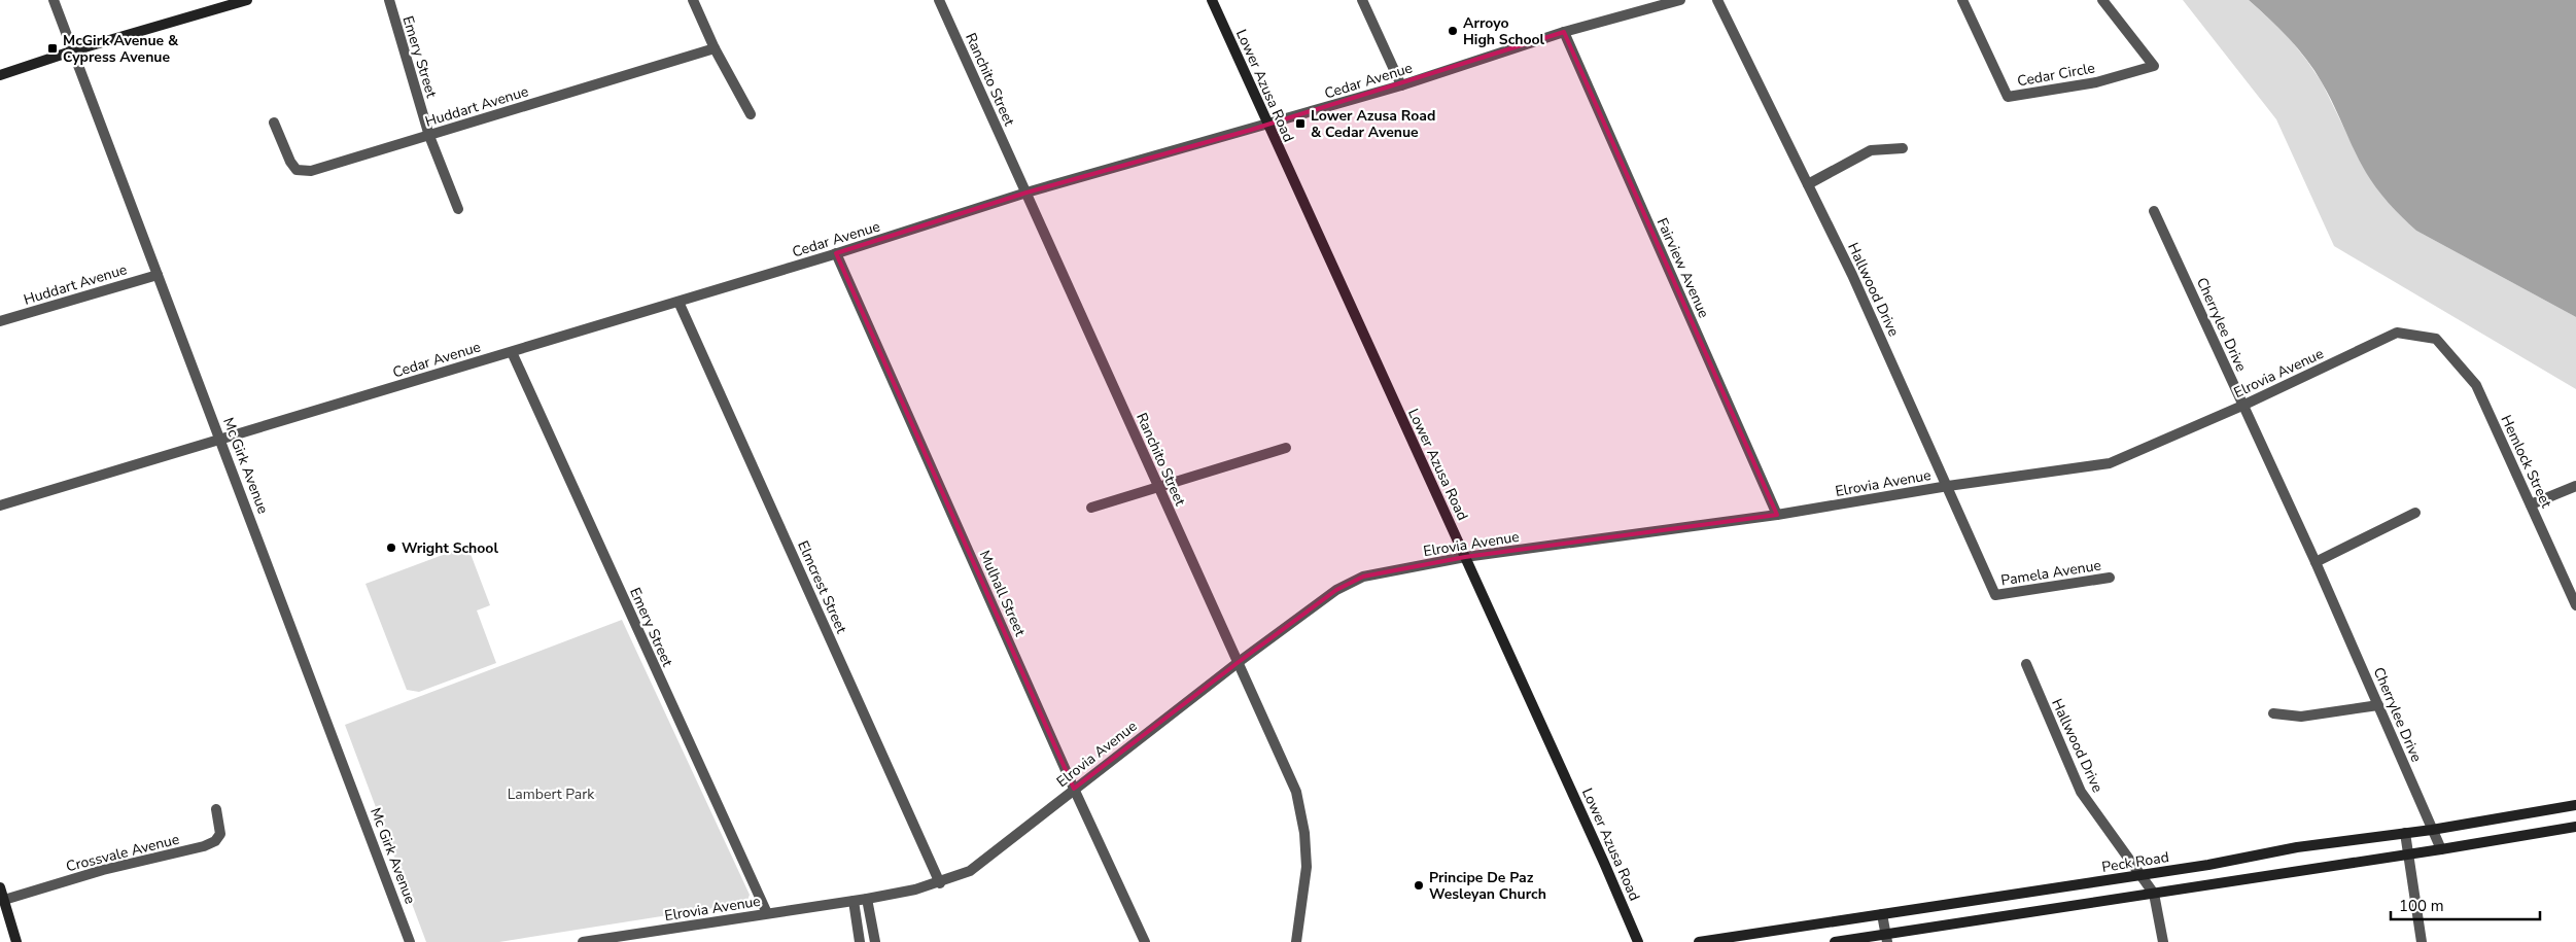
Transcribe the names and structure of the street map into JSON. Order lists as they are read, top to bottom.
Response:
{
  "streets": {
    "main road": ["Lower Azusa Road", "Peck Road"],
    "street": [
      "Emery Street",
      "Cedar Circle",
      "Ranchito Street",
      "Cedar Avenue",
      "Huddart Avenue",
      "Fairview Avenue",
      "Hallwood Drive",
      "Cherrylee Drive",
      "Elrovia Avenue",
      "Hemlock Street",
      "Mc Girk Avenue",
      "Pamela Avenue",
      "Elmcrest Street",
      "Mulhall Street",
      "Crossvale Avenue"
    ]
  },
  "crossings": [
    ["Emery Street", "Cedar Avenue"],
    ["Emery Street", "Huddart Avenue"],
    ["Emery Street", "Elrovia Avenue"],
    ["Ranchito Street", "Cedar Avenue"],
    ["Ranchito Street", "Elrovia Avenue"],
    ["Cedar Avenue", "Lower Azusa Road"],
    ["Cedar Avenue", "Fairview Avenue"],
    ["Cedar Avenue", "Mc Girk Avenue"],
    ["Cedar Avenue", "Elmcrest Street"],
    ["Cedar Avenue", "Mulhall Street"],
    ["Lower Azusa Road", "Elrovia Avenue"],
    ["Huddart Avenue", "Mc Girk Avenue"],
    ["Fairview Avenue", "Elrovia Avenue"],
    ["Hallwood Drive", "Elrovia Avenue"],
    ["Hallwood Drive", "Pamela Avenue"],
    ["Hallwood Drive", "Peck Road"],
    ["Cherrylee Drive", "Elrovia Avenue"],
    ["Cherrylee Drive", "Peck Road"],
    ["Elrovia Avenue", "Hemlock Street"],
    ["Elrovia Avenue", "Elmcrest Street"],
    ["Elrovia Avenue", "Mulhall Street"]
  ],
  "parks": ["Lambert Park"],
  "places": {
    "other": ["Arroyo High School", "Wright School", "Principe De Paz Wesleyan Church"],
    "transit": ["McGirk Avenue & Cypress Avenue", "Lower Azusa Road & Cedar Avenue"]
  },
  "scale_bar": "100 m"
}
